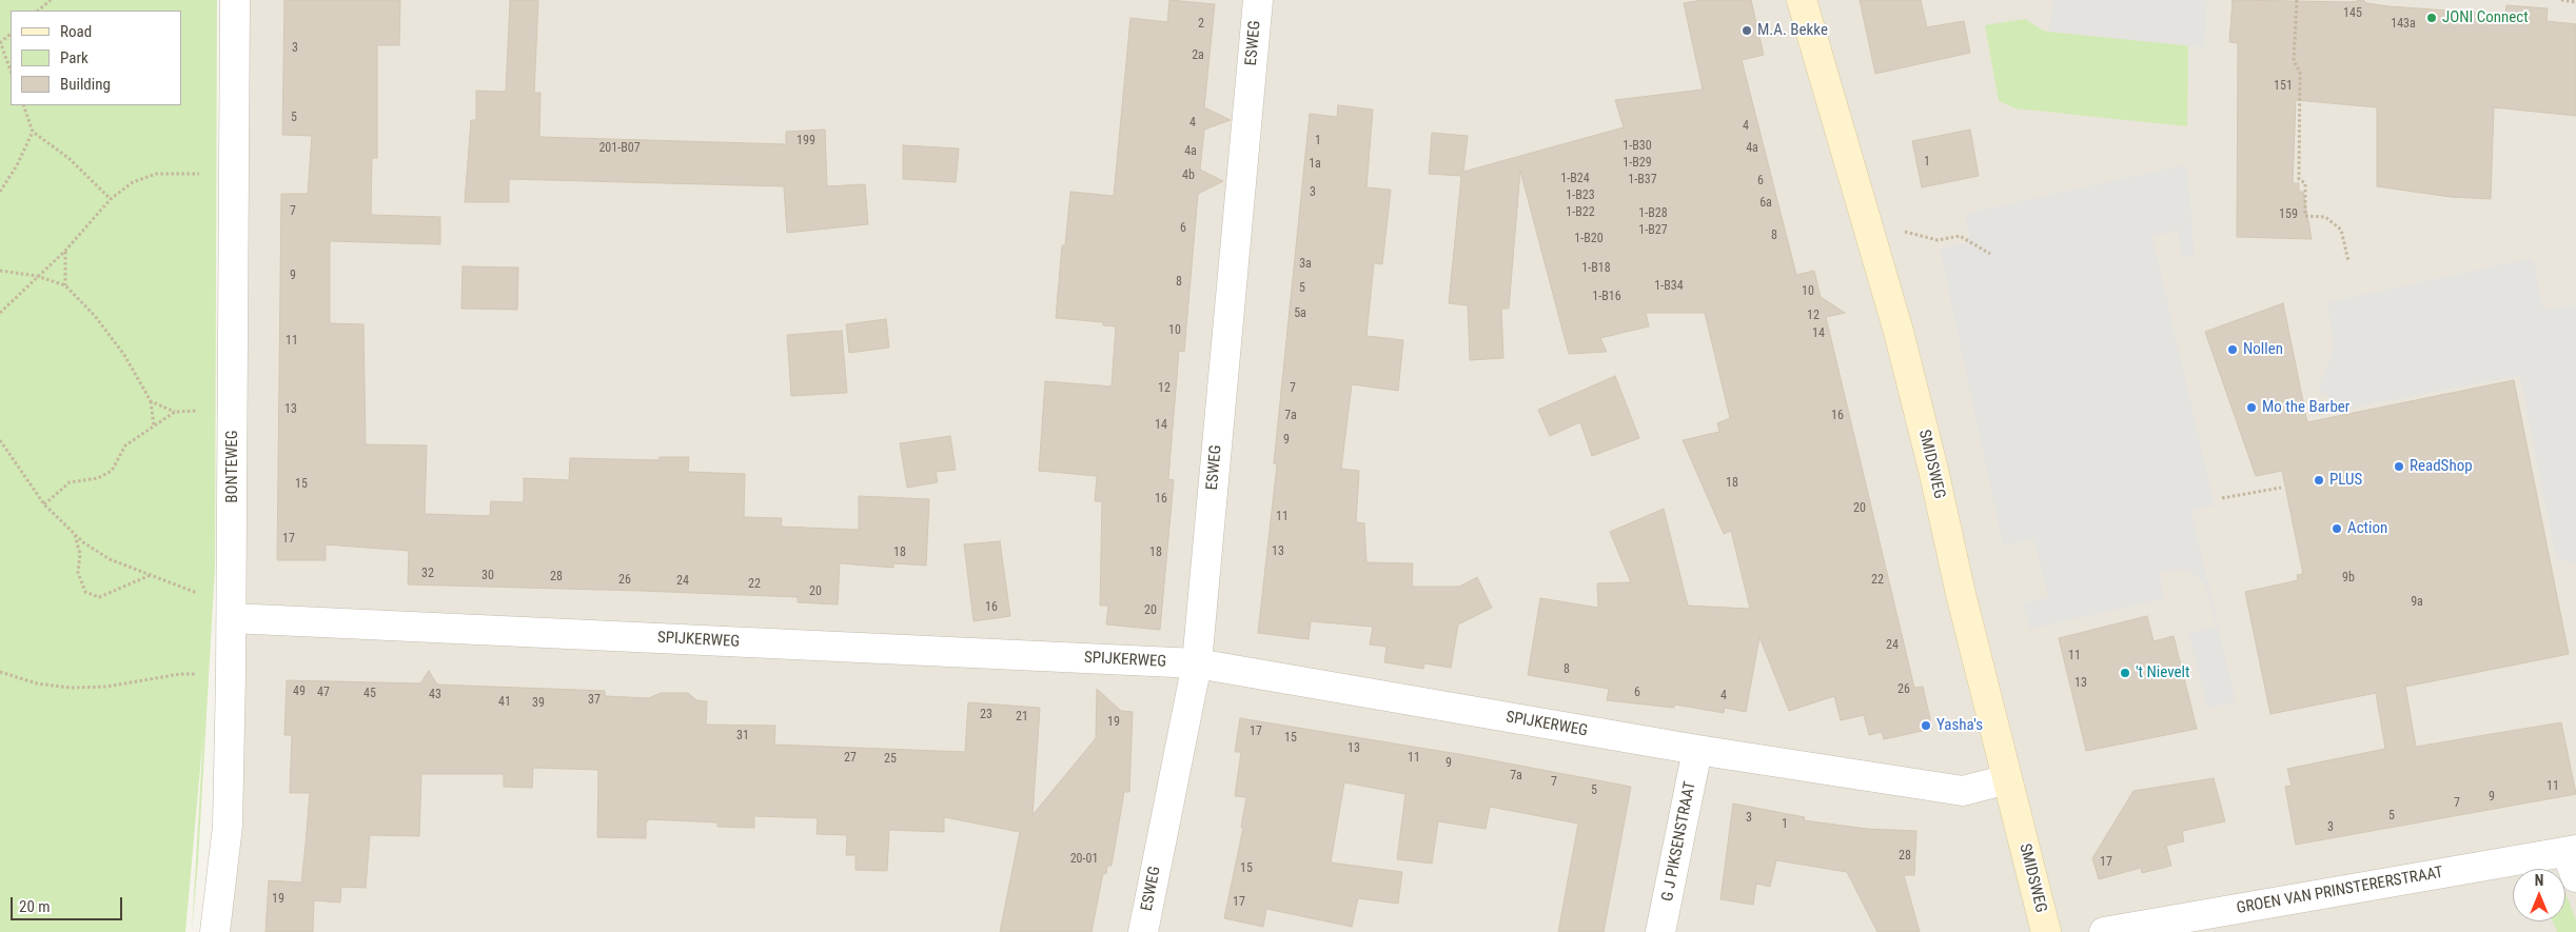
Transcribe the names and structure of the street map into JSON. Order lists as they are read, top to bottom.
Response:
{
  "streets": {
    "main road": ["SMIDSWEG"],
    "street": [
      "ESWEG",
      "BONTEWEG",
      "SPIJKERWEG",
      "G J PIKSENSTRAAT",
      "GROEN VAN PRINSTERERSTRAAT"
    ]
  },
  "crossings": [
    ["ESWEG", "SPIJKERWEG"],
    ["SMIDSWEG", "SPIJKERWEG"],
    ["BONTEWEG", "SPIJKERWEG"],
    ["SPIJKERWEG", "G J PIKSENSTRAAT"]
  ],
  "places": [
    "JONI Connect",
    "M.A. Bekke",
    "Nollen",
    "Mo the Barber",
    "ReadShop",
    "PLUS",
    "Action",
    "'t Nievelt",
    "Yasha's"
  ],
  "house_numbers": [
    "145",
    "2",
    "143a",
    "3",
    "2a",
    "151",
    "5",
    "4",
    "4",
    "199",
    "1",
    "1-B30",
    "201-B07",
    "4a",
    "4a",
    "1",
    "1-B29",
    "1a",
    "4b",
    "1-B24",
    "1-B37",
    "6",
    "3",
    "1-B23",
    "6a",
    "7",
    "1-B22",
    "1-B28",
    "159",
    "6",
    "1-B27",
    "8",
    "1-B20",
    "3a",
    "1-B18",
    "9",
    "8",
    "1-B34",
    "5",
    "10",
    "1-B16",
    "5a",
    "12",
    "10",
    "14",
    "11",
    "12",
    "7",
    "13",
    "7a",
    "16",
    "14",
    "9",
    "18",
    "15",
    "16",
    "20",
    "11",
    "17",
    "13",
    "18",
    "18",
    "32",
    "30",
    "28",
    "9b",
    "26",
    "22",
    "24",
    "22",
    "20",
    "9a",
    "16",
    "20",
    "24",
    "11",
    "8",
    "13",
    "26",
    "49",
    "47",
    "6",
    "45",
    "43",
    "4",
    "37",
    "41",
    "39",
    "23",
    "21",
    "19",
    "17",
    "31",
    "15",
    "13",
    "27",
    "11",
    "25",
    "9",
    "7a",
    "7",
    "11",
    "5",
    "9",
    "7",
    "5",
    "3",
    "1",
    "3",
    "28",
    "20-01",
    "17",
    "15",
    "19",
    "17"
  ],
  "legend": ["Road", "Park", "Building"],
  "scale_bar": "20 m",
  "north": "top"
}
